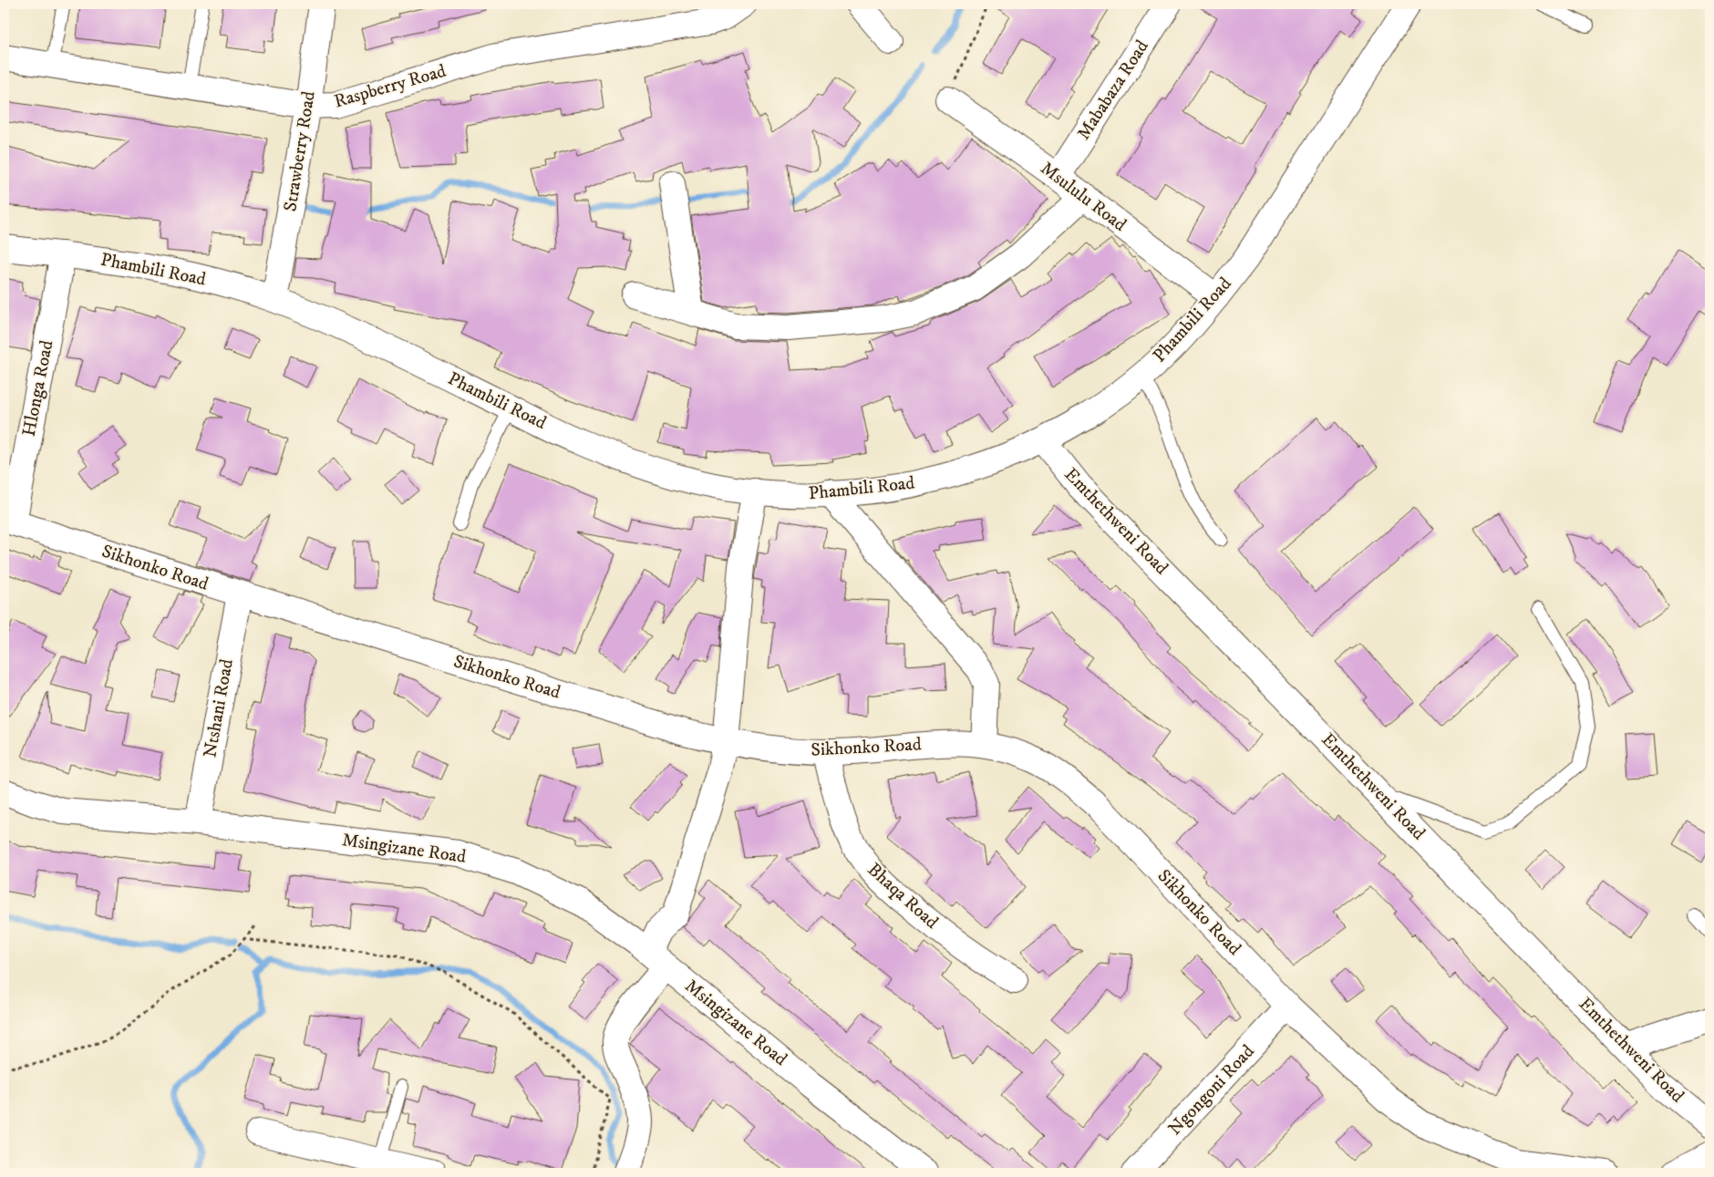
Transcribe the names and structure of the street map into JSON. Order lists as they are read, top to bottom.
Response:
{
  "streets": {
    "street": [
      "Raspberry Road",
      "Mababaza Road",
      "Strawberry Road",
      "Msululu Road",
      "Phambili Road",
      "Hlonga Road",
      "Emthethweni Road",
      "Sikhonko Road",
      "Ntshani Road",
      "Msingizane Road",
      "Bhaqa Road",
      "Ngongoni Road"
    ]
  },
  "crossings": [
    ["Raspberry Road", "Strawberry Road"],
    ["Mababaza Road", "Msululu Road"],
    ["Strawberry Road", "Phambili Road"],
    ["Msululu Road", "Phambili Road"],
    ["Phambili Road", "Hlonga Road"],
    ["Phambili Road", "Emthethweni Road"],
    ["Hlonga Road", "Sikhonko Road"],
    ["Sikhonko Road", "Ntshani Road"],
    ["Sikhonko Road", "Bhaqa Road"],
    ["Sikhonko Road", "Ngongoni Road"],
    ["Ntshani Road", "Msingizane Road"]
  ]
}
